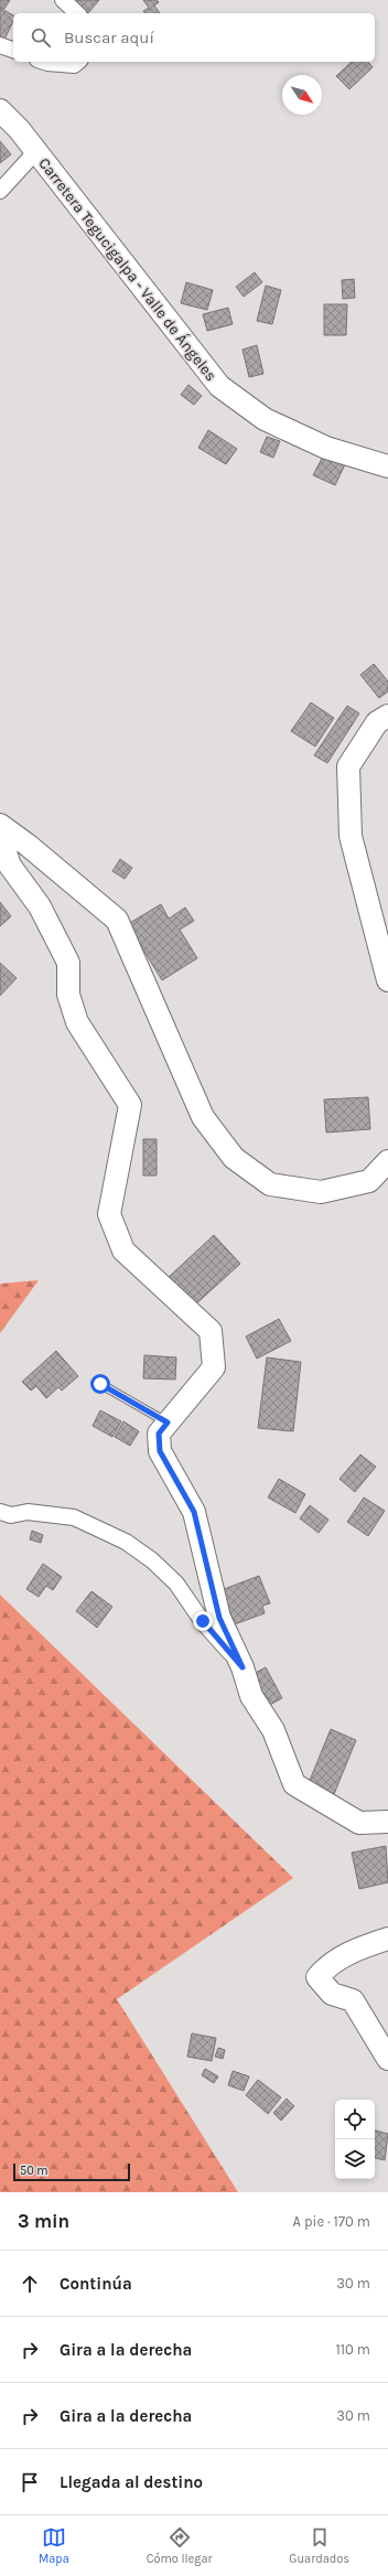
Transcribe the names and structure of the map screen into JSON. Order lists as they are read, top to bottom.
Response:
{
  "streets": {
    "main road": ["Carretera Tegucigalpa - Valle de Ángeles"]
  },
  "scale_bar": "50 m",
  "north": "bottom right",
  "page": {
    "search": "Buscar aquí",
    "scale": "50 m",
    "heading": ["3 min", "A pie · 170 m"],
    "list": [
      ["Continúa", "30 m"],
      ["Gira a la derecha", "110 m"],
      ["Gira a la derecha", "30 m"],
      "Llegada al destino"
    ],
    "nav": ["Mapa", "Cómo llegar", "Guardados"]
  }
}
